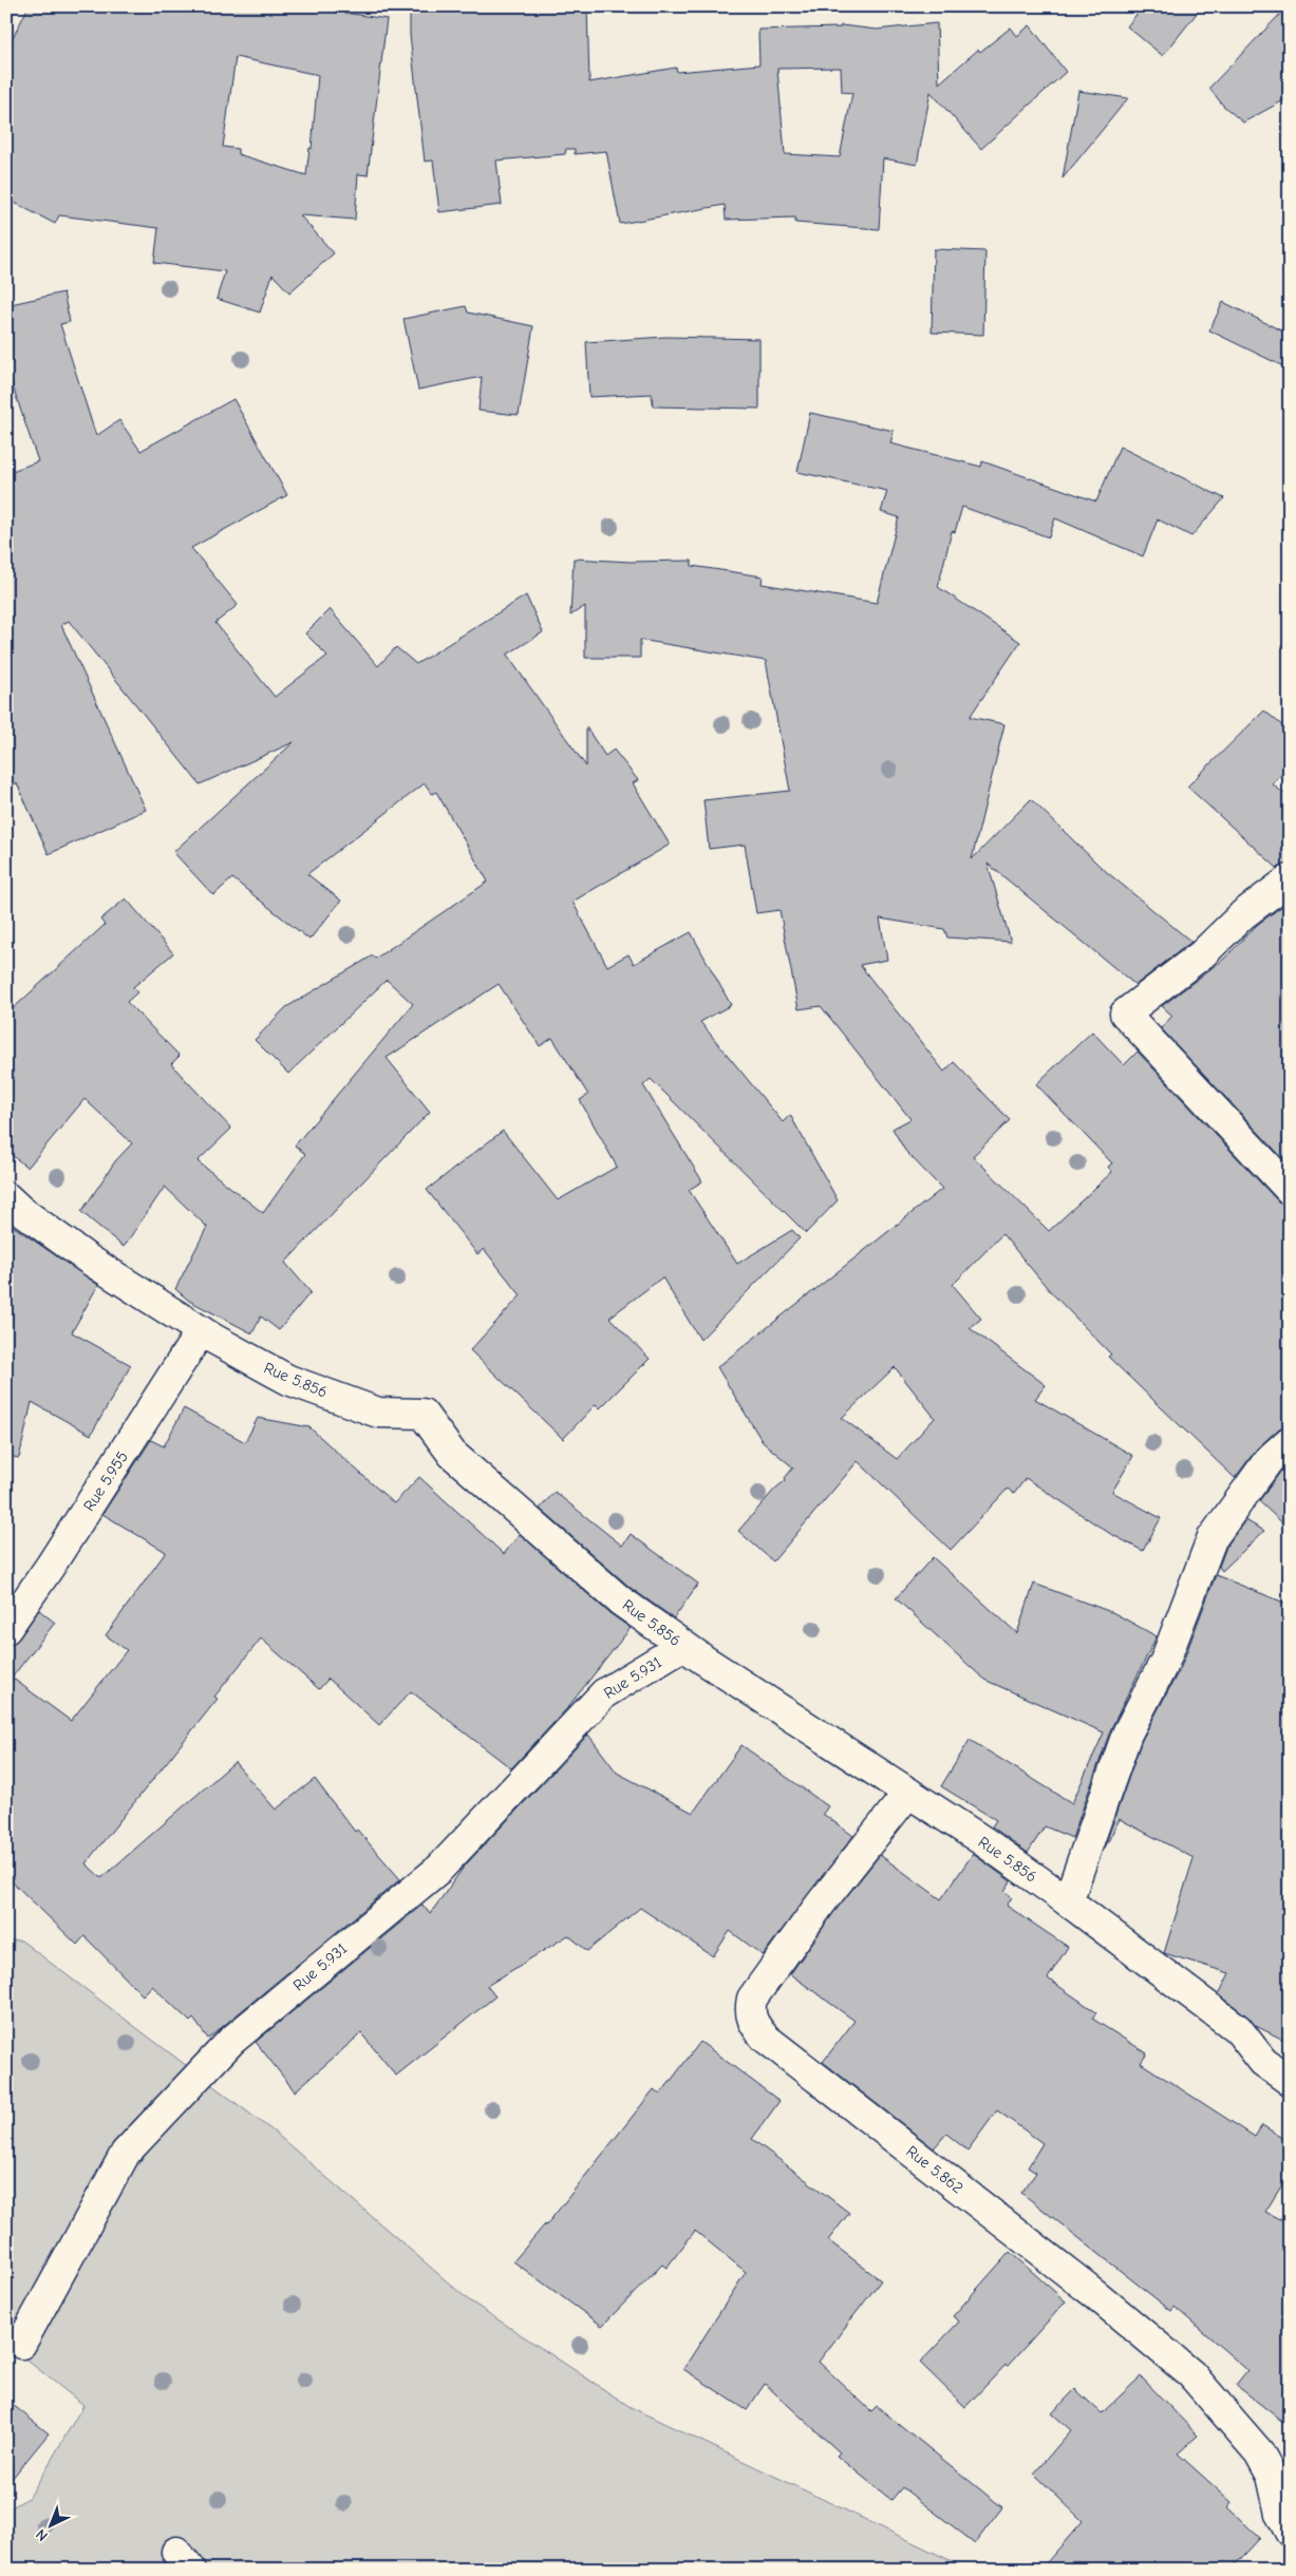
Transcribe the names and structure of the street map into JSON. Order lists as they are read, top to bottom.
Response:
{
  "streets": {
    "street": [
      "Rue 5.856",
      "Rue 5.955",
      "Rue 5.931",
      "Rue 5.862"
    ]
  },
  "crossings": [
    ["Rue 5.856", "Rue 5.955"],
    ["Rue 5.856", "Rue 5.931"],
    ["Rue 5.856", "Rue 5.862"]
  ],
  "north": "bottom left"
}
